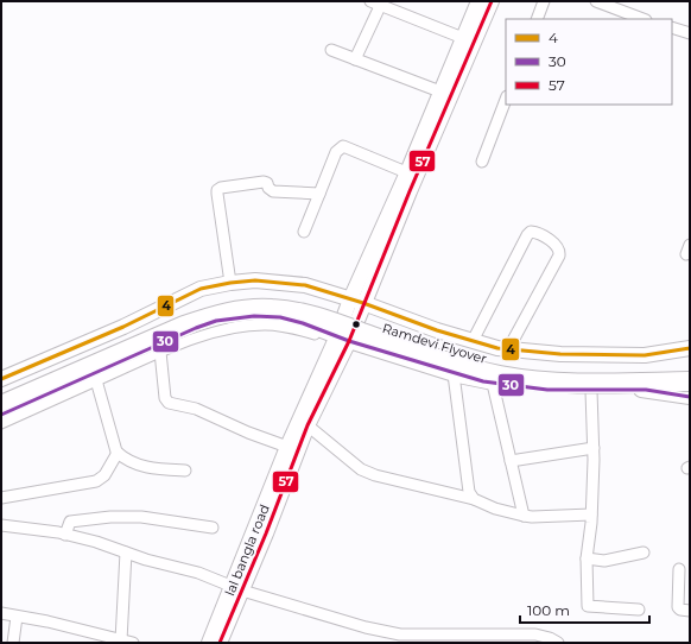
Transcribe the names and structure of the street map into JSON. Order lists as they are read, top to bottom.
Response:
{
  "streets": {
    "highway": ["Ramdevi Flyover"],
    "main road": ["lal bangla road"]
  },
  "lines": ["transit line 57", "transit line 4", "transit line 30"],
  "legend": ["4", "30", "57"],
  "scale_bar": "100 m"
}
